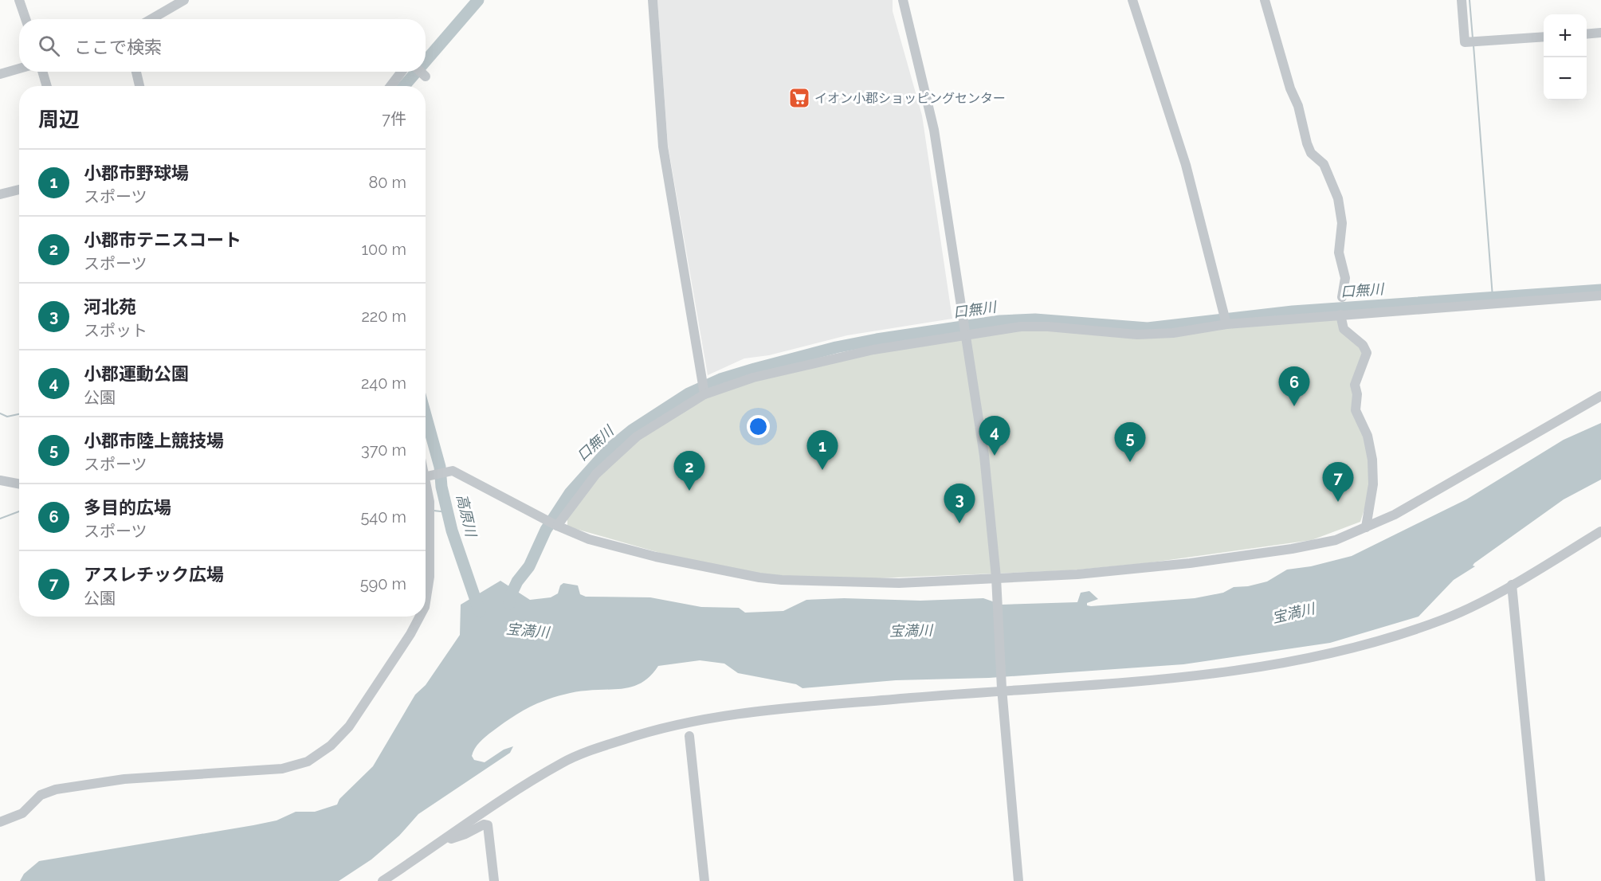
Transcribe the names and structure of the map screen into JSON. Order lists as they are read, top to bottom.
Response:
{
  "water": ["口無川", "高原川", "宝満川"],
  "places": {
    "supermarket": ["イオン小郡ショッピングセンター"]
  },
  "page": {
    "map_buttons": ["+", "−"],
    "search": "ここで検索",
    "heading": ["周辺", "7件"],
    "list": [
      {
        "mark": "1",
        "name": "小郡市野球場",
        "note": "スポーツ",
        "value": "80 m"
      },
      {
        "mark": "2",
        "name": "小郡市テニスコート",
        "note": "スポーツ",
        "value": "100 m"
      },
      {
        "mark": "3",
        "name": "河北苑",
        "note": "スポット",
        "value": "220 m"
      },
      {
        "mark": "4",
        "name": "小郡運動公園",
        "note": "公園",
        "value": "240 m"
      },
      {
        "mark": "5",
        "name": "小郡市陸上競技場",
        "note": "スポーツ",
        "value": "370 m"
      },
      {
        "mark": "6",
        "name": "多目的広場",
        "note": "スポーツ",
        "value": "540 m"
      },
      {
        "mark": "7",
        "name": "アスレチック広場",
        "note": "公園",
        "value": "590 m"
      }
    ],
    "pins": [
      "6",
      "4",
      "5",
      "1",
      "2",
      "7",
      "3"
    ]
  }
}
